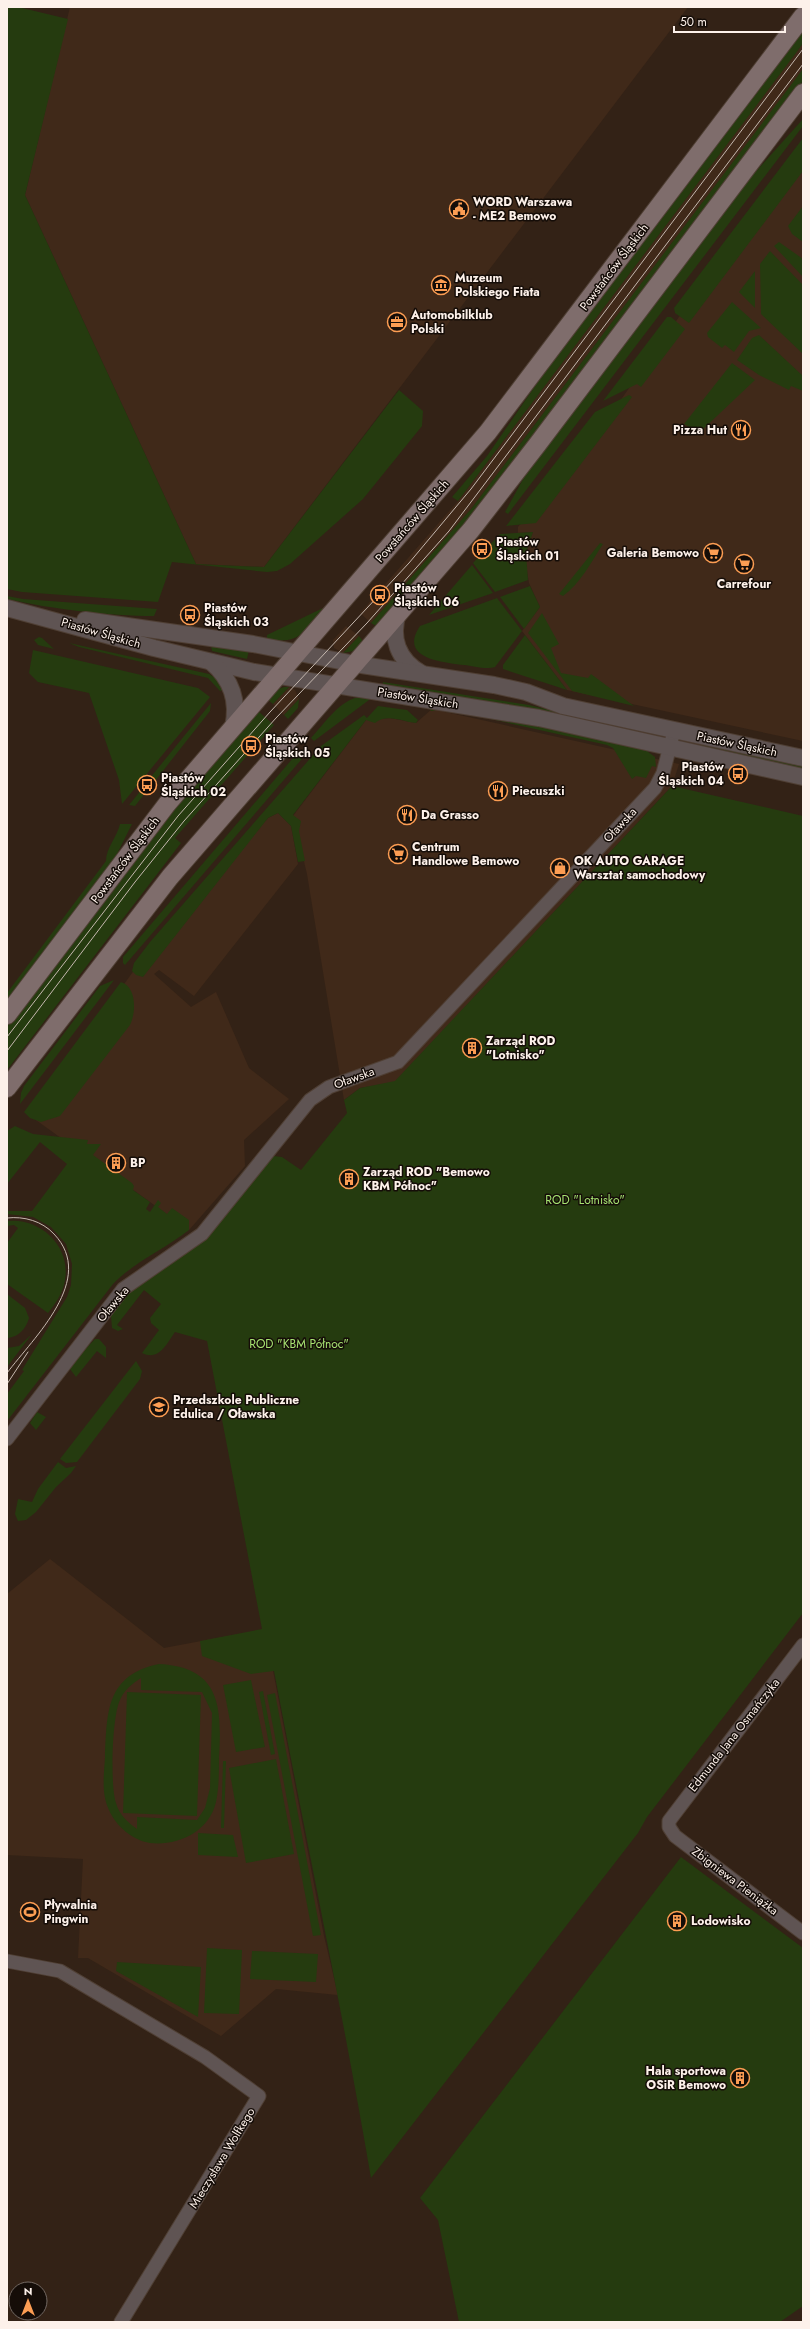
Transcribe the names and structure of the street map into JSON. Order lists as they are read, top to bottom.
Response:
{
  "streets": {
    "main road": ["Powstańców Śląskich"],
    "street": [
      "Piastów Śląskich",
      "Oławska",
      "Edmunda Jana Osmańczyka",
      "Zbigniewa Pieniążka",
      "Mieczysława Wolfkego"
    ]
  },
  "crossings": [
    ["Powstańców Śląskich", "Piastów Śląskich"],
    ["Piastów Śląskich", "Oławska"],
    ["Edmunda Jana Osmańczyka", "Zbigniewa Pieniążka"]
  ],
  "parks": ["ROD \"Lotnisko\"", "ROD \"KBM Północ\""],
  "places": {
    "public building": ["WORD Warszawa - ME2 Bemowo"],
    "museum": ["Muzeum Polskiego Fiata"],
    "office": ["Automobilklub Polski"],
    "restaurant": ["Pizza Hut", "Piecuszki", "Da Grasso"],
    "bus stop": [
      "Piastów Śląskich 01",
      "Piastów Śląskich 06",
      "Piastów Śląskich 03",
      "Piastów Śląskich 05",
      "Piastów Śląskich 04",
      "Piastów Śląskich 02"
    ],
    "supermarket": ["Galeria Bemowo", "Carrefour", "Centrum Handlowe Bemowo"],
    "shop": ["OK AUTO GARAGE Warsztat samochodowy"],
    "building": [
      "Zarząd ROD \"Lotnisko\"",
      "BP",
      "Zarząd ROD \"Bemowo KBM Północ\"",
      "Lodowisko",
      "Hala sportowa OSiR Bemowo"
    ],
    "school or university": ["Przedszkole Publiczne Edulica / Oławska"],
    "sports": ["Pływalnia Pingwin"]
  },
  "scale_bar": "50 m",
  "north": "top"
}
